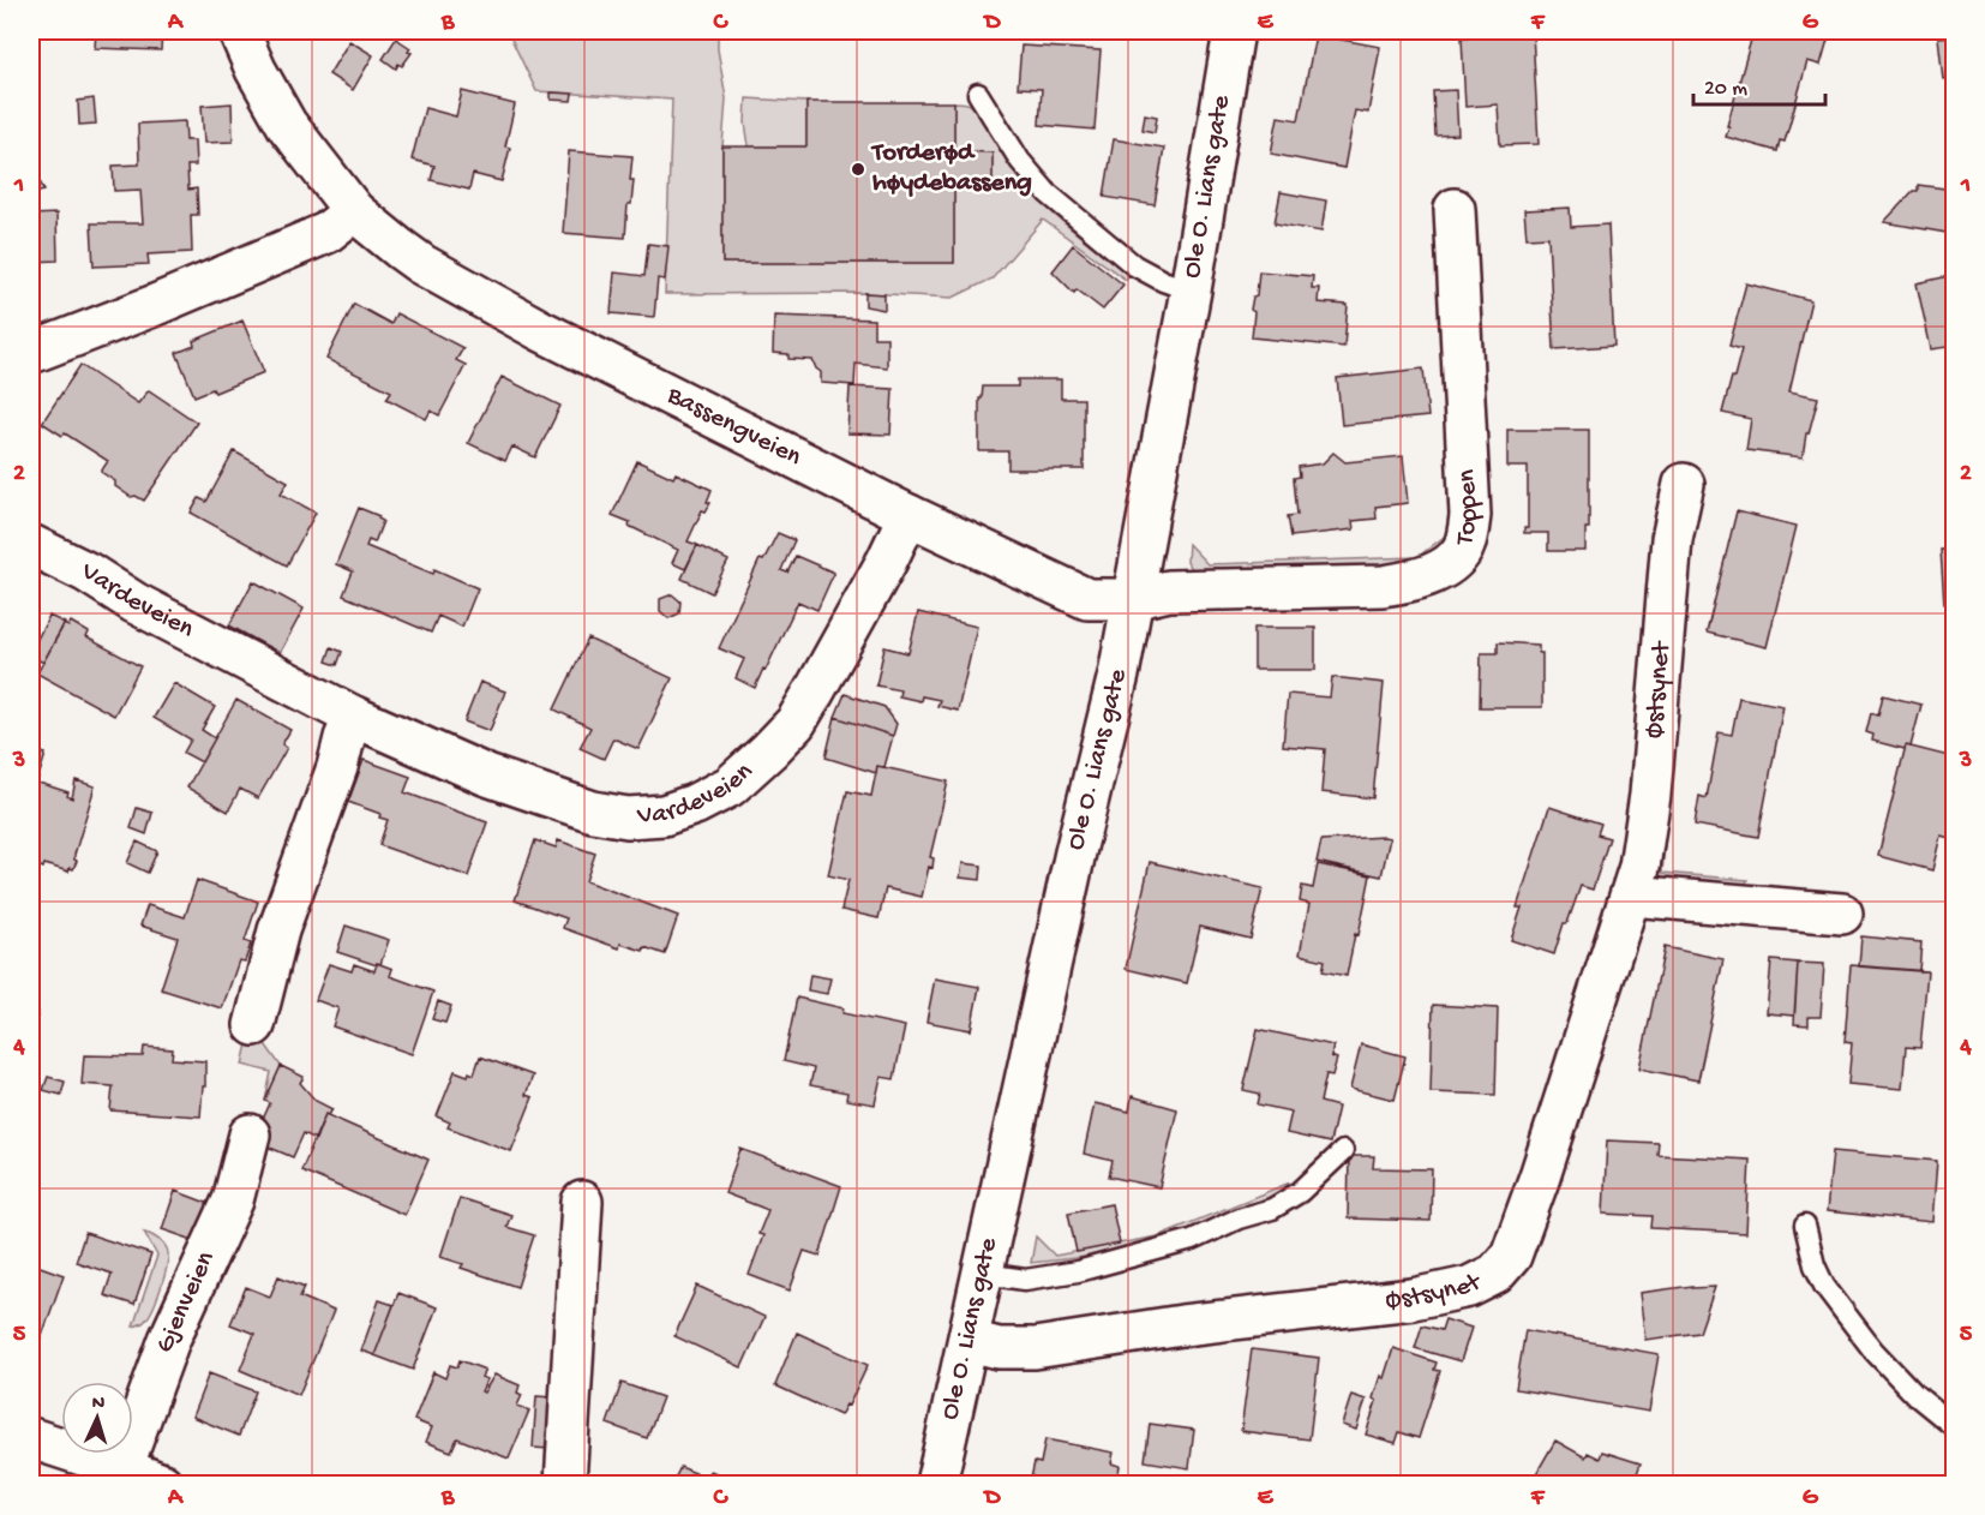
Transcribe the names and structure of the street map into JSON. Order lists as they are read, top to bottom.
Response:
{
  "streets": {
    "street": [
      "Ole O. Lians gate",
      "Bassengveien",
      "Toppen",
      "Vardeveien",
      "Østsynet",
      "Gjenveien"
    ]
  },
  "crossings": [
    ["Ole O. Lians gate", "Bassengveien"],
    ["Ole O. Lians gate", "Toppen"],
    ["Ole O. Lians gate", "Østsynet"],
    ["Bassengveien", "Toppen"],
    ["Bassengveien", "Vardeveien"]
  ],
  "places": ["Torderød høydebasseng"],
  "scale_bar": "20 m",
  "north": "top",
  "grid": {
    "columns": [
      "A",
      "B",
      "C",
      "D",
      "E",
      "F",
      "G"
    ],
    "rows": [
      "1",
      "2",
      "3",
      "4",
      "5"
    ]
  }
}
